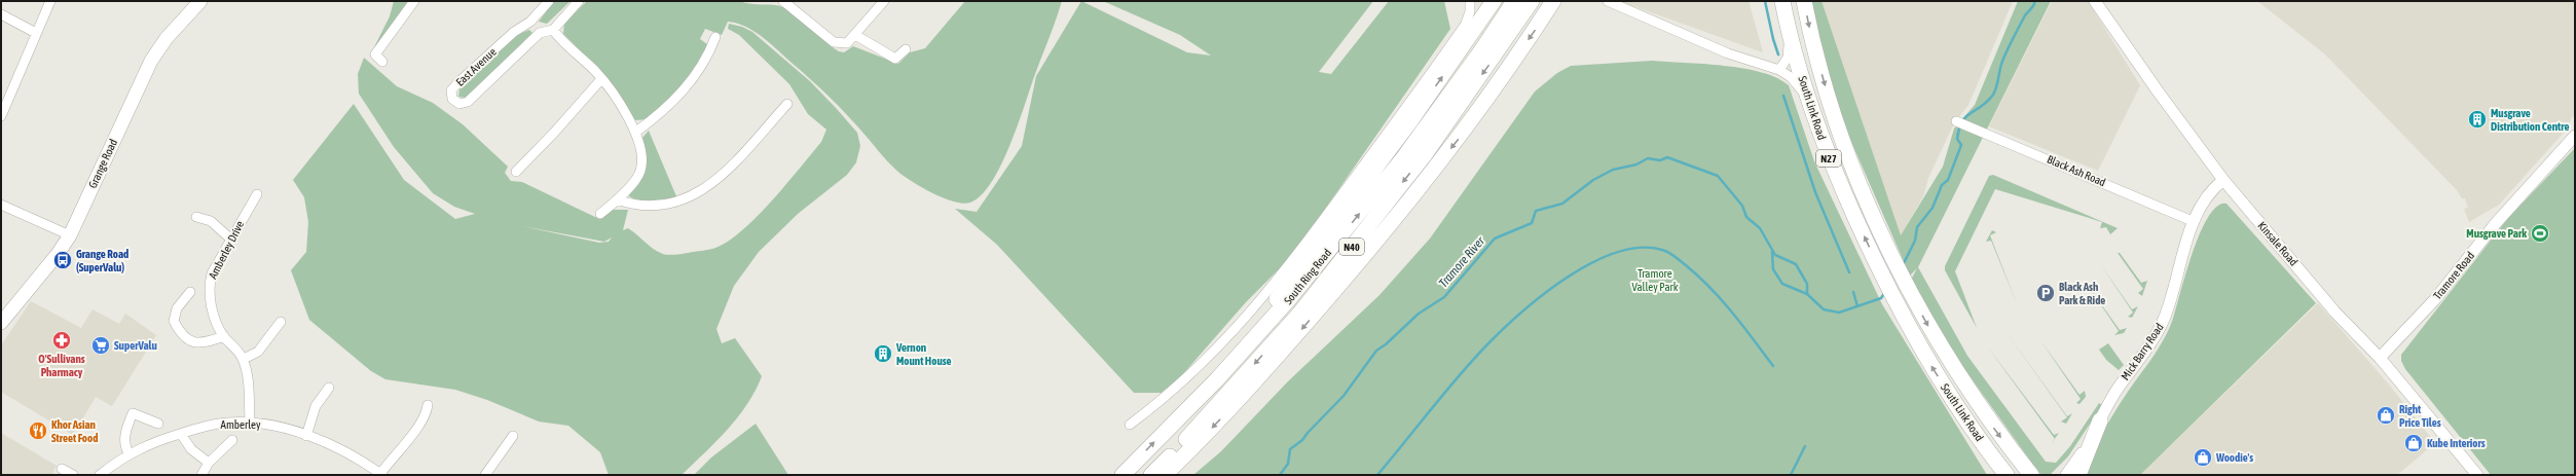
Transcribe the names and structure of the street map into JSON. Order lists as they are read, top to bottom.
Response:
{
  "streets": {
    "highway": [
      "South Link Road",
      "N27",
      "N40",
      "South Ring Road"
    ],
    "main road": ["Grange Road"],
    "street": [
      "East Avenue",
      "Black Ash Road",
      "Kinsale Road",
      "Amberley Drive",
      "Tramore Road",
      "Mick Barry Road",
      "Amberley"
    ]
  },
  "crossings": [
    ["Black Ash Road", "Mick Barry Road"],
    ["Kinsale Road", "Tramore Road"],
    ["Kinsale Road", "Mick Barry Road"],
    ["Amberley Drive", "Amberley"]
  ],
  "water": ["Tramore River"],
  "parks": ["Tramore Valley Park"],
  "places": {
    "building": ["Musgrave Distribution Centre", "Vernon Mount House"],
    "sports": ["Musgrave Park"],
    "bus stop": ["Grange Road (SuperValu)"],
    "parking": ["Black Ash Park & Ride"],
    "pharmacy": ["O'Sullivans Pharmacy"],
    "supermarket": ["SuperValu"],
    "shop": ["Right Price Tiles", "Kube Interiors", "Woodie's"],
    "restaurant": ["Khor Asian Street Food"]
  }
}
